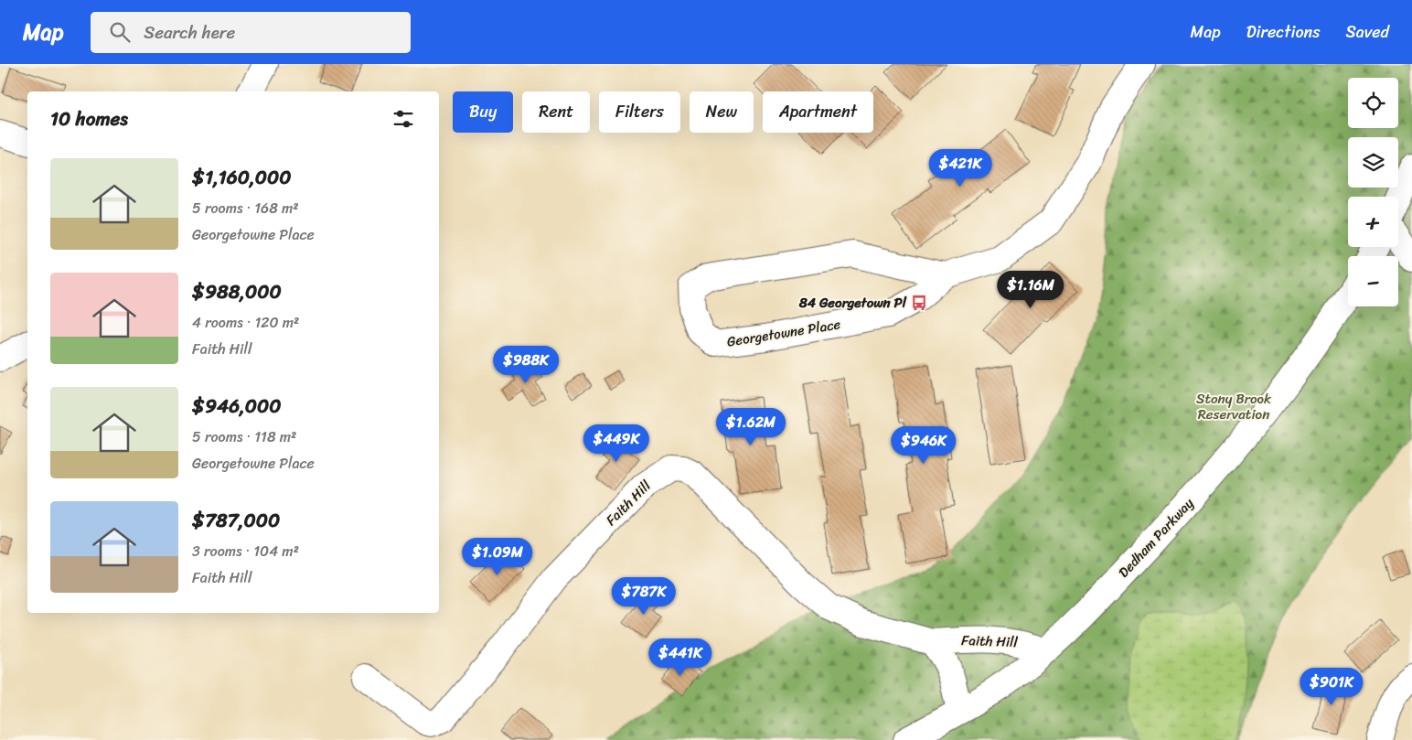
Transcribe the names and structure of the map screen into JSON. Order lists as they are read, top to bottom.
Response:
{
  "streets": {
    "street": ["Georgetowne Place", "Faith Hill", "Dedham Parkway"]
  },
  "crossings": [
    ["Faith Hill", "Dedham Parkway"]
  ],
  "parks": ["Stony Brook Reservation"],
  "places": {
    "bus stop": ["84 Georgetown Pl"]
  },
  "page": {
    "header": "Map",
    "search": "Search here",
    "nav": ["Map", "Directions", "Saved"],
    "map_buttons": ["+", "−"],
    "chip": [
      "Buy",
      "Rent",
      "Filters",
      "New",
      "Apartment"
    ],
    "heading": "10 homes",
    "list": [
      {
        "name": "$1,160,000",
        "note": "5 rooms · 168 m² · Georgetowne Place"
      },
      {
        "name": "$988,000",
        "note": "4 rooms · 120 m² · Faith Hill"
      },
      {
        "name": "$946,000",
        "note": "5 rooms · 118 m² · Georgetowne Place"
      },
      {
        "name": "$787,000",
        "note": "3 rooms · 104 m² · Faith Hill"
      }
    ],
    "price": [
      "$421K",
      "$1.16M",
      "$988K",
      "$1.62M",
      "$449K",
      "$946K",
      "$1.09M",
      "$787K",
      "$441K",
      "$901K"
    ]
  }
}
